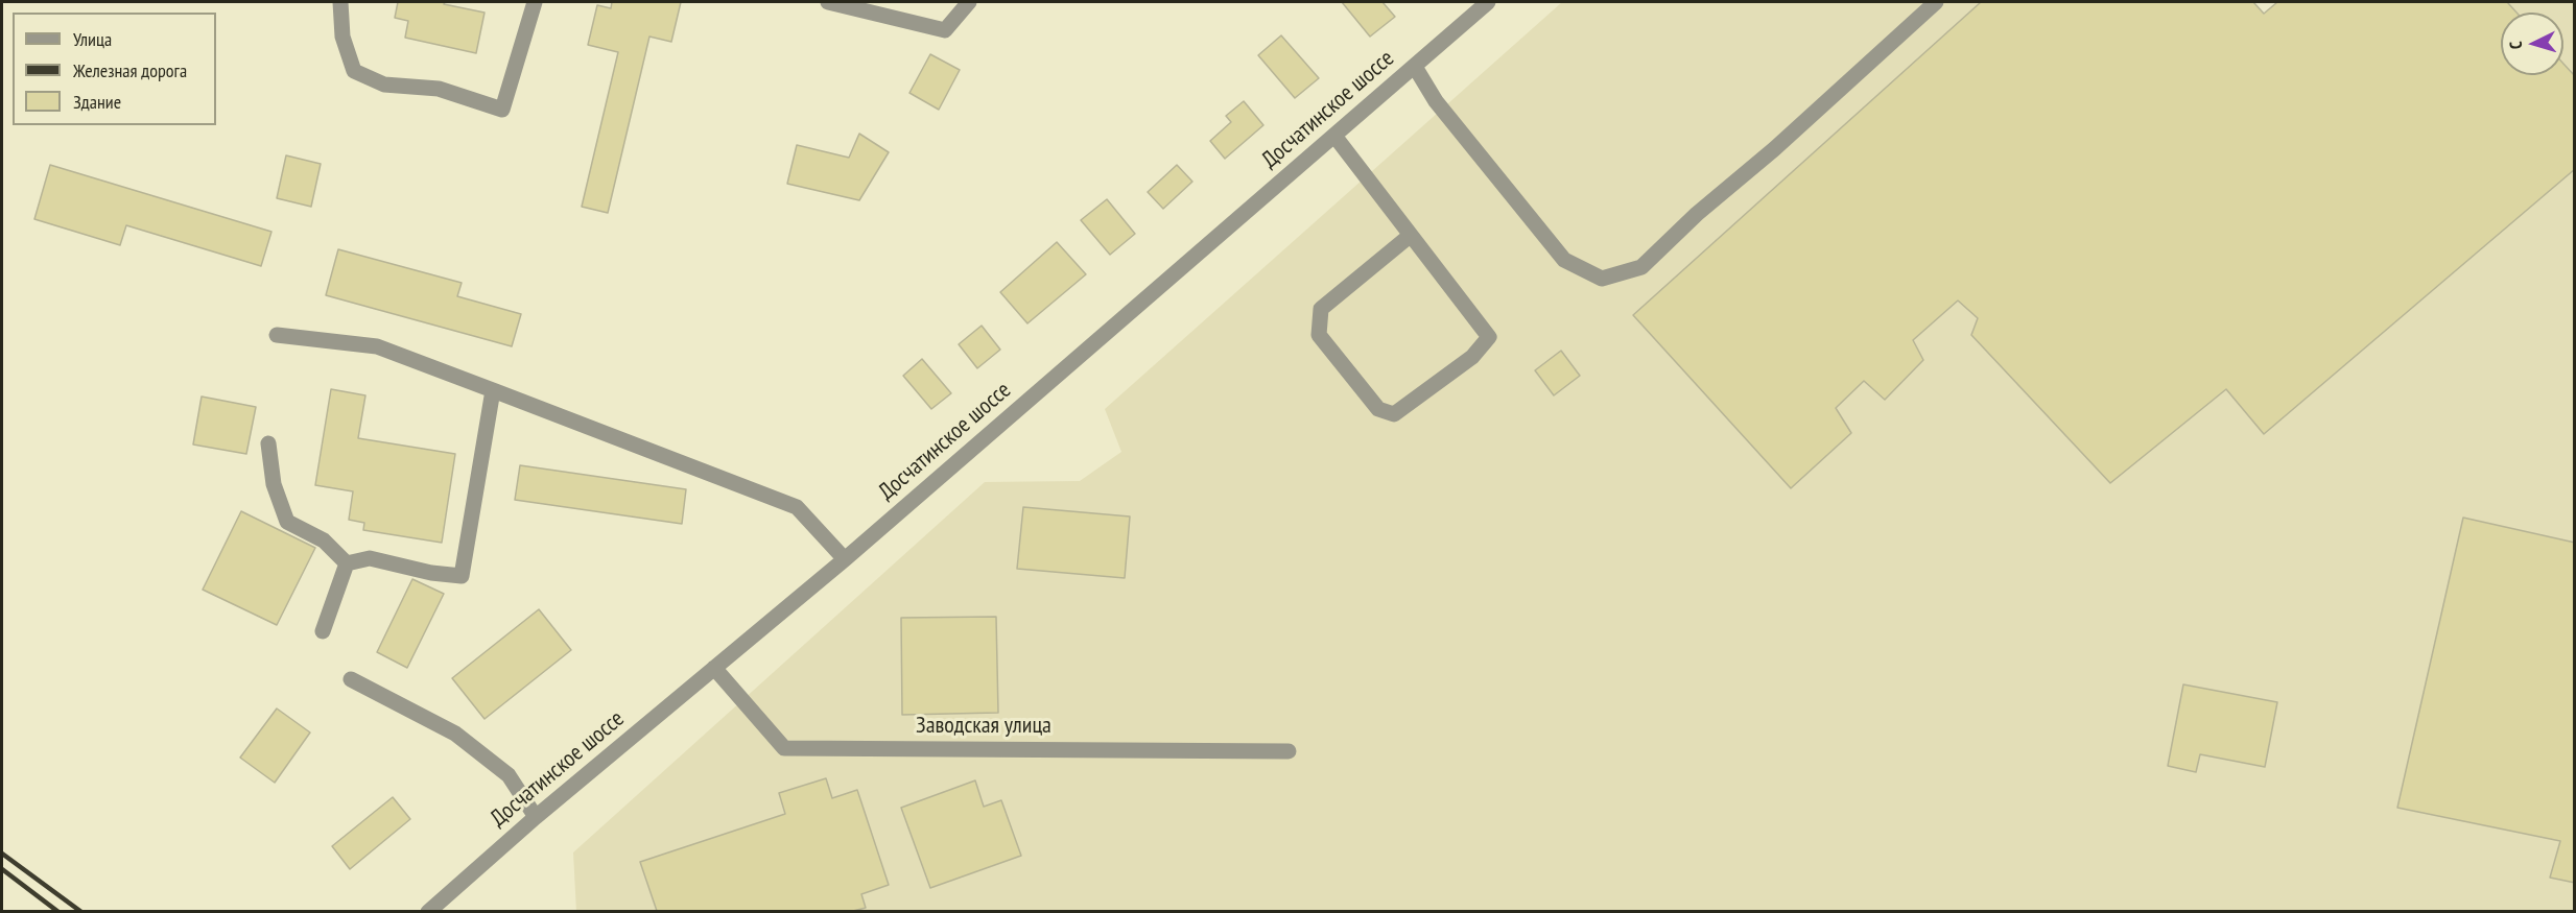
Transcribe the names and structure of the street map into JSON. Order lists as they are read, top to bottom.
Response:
{
  "streets": {
    "street": ["Досчатинское шоссе", "Заводская улица"]
  },
  "crossings": [
    ["Досчатинское шоссе", "Заводская улица"]
  ],
  "legend": ["Улица", "Железная дорога", "Здание"],
  "north": "left"
}
